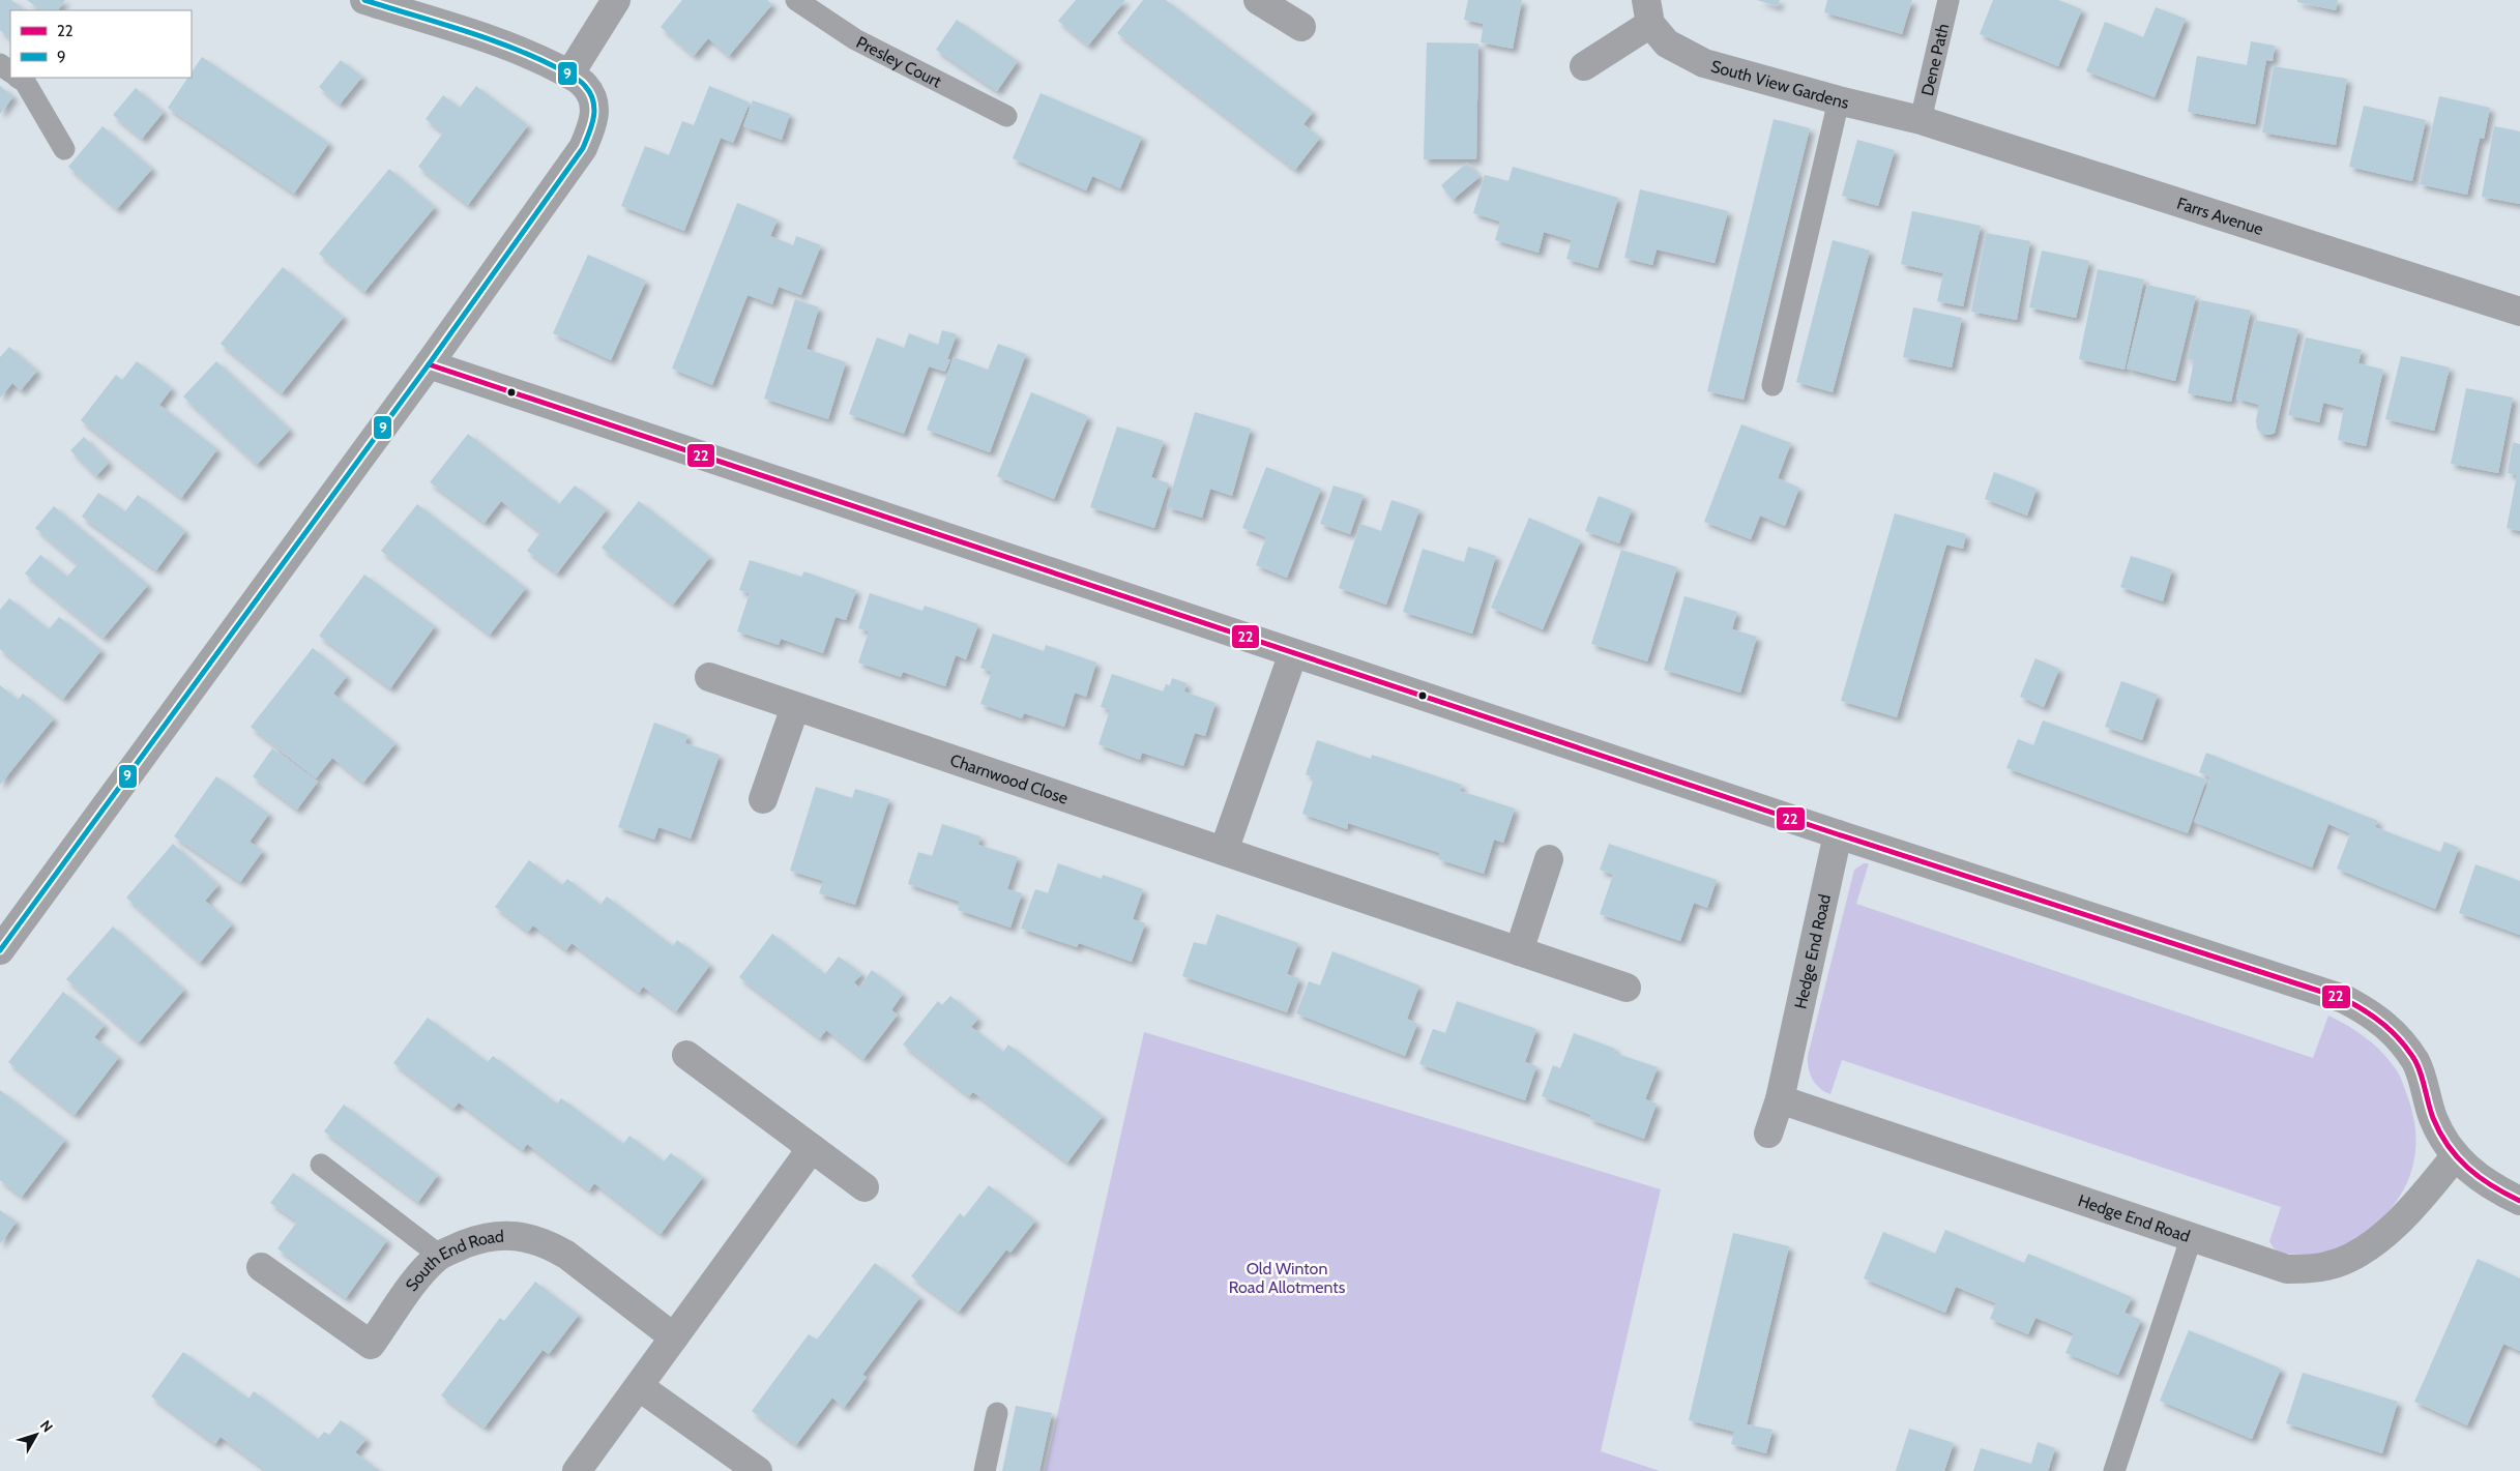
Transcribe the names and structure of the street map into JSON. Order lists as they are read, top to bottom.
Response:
{
  "streets": {
    "street": [
      "South View Gardens",
      "Farrs Avenue",
      "Charnwood Close",
      "Hedge End Road",
      "South End Road"
    ],
    "lane": ["Dene Path", "Presley Court"]
  },
  "crossings": [
    ["Dene Path", "South View Gardens"],
    ["Dene Path", "Farrs Avenue"],
    ["South View Gardens", "Farrs Avenue"]
  ],
  "parks": ["Old Winton Road Allotments"],
  "lines": ["transit line 9", "transit line 22"],
  "legend": ["22", "9"],
  "north": "top right"
}
